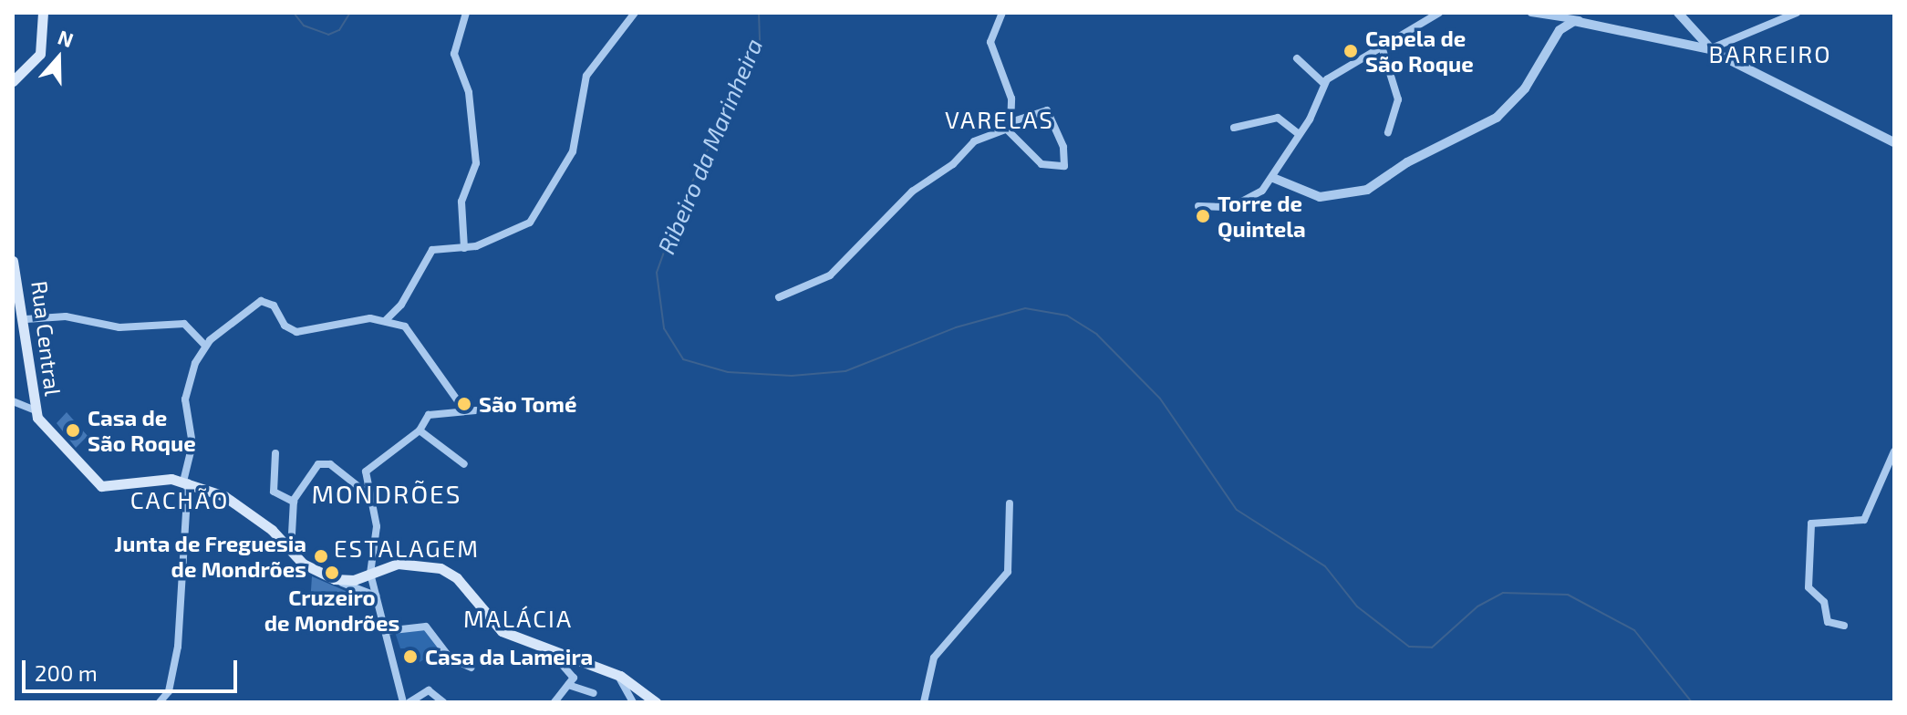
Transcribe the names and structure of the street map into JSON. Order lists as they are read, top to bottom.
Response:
{
  "streets": {
    "main road": ["Rua Central"]
  },
  "districts": [
    "BARREIRO",
    "VARELAS",
    "MONDRÕES",
    "CACHÃO",
    "ESTALAGEM",
    "MALÁCIA"
  ],
  "water": ["Ribeiro da Marinheira"],
  "places": [
    "Capela de São Roque",
    "Torre de Quintela",
    "São Tomé",
    "Casa de São Roque",
    "Junta de Freguesia de Mondrões",
    "Cruzeiro de Mondrões",
    "Casa da Lameira"
  ],
  "scale_bar": "200 m",
  "north": "top"
}
